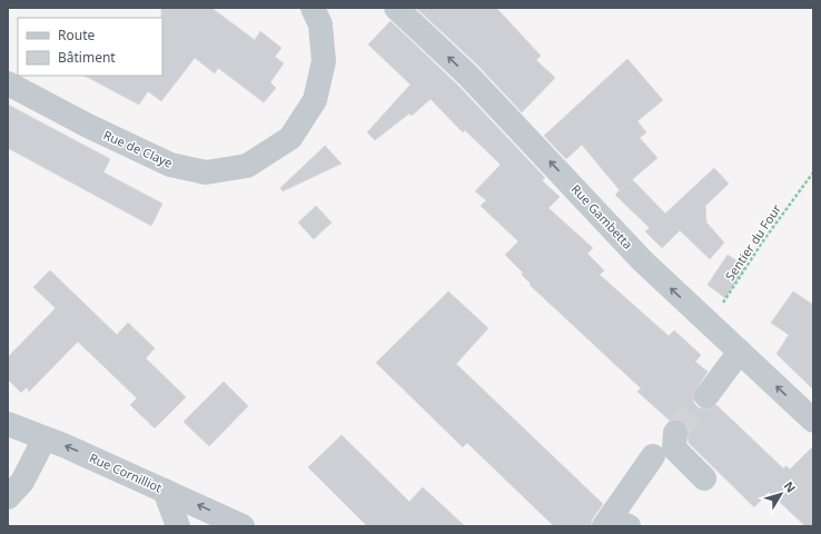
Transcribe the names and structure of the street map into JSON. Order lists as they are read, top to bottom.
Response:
{
  "streets": {
    "street": ["Rue de Claye", "Rue Gambetta", "Rue Cornilliot"],
    "path": ["Sentier du Four"]
  },
  "crossings": [
    ["Rue Gambetta", "Sentier du Four"]
  ],
  "one_way": ["Rue Gambetta", "Rue Cornilliot"],
  "legend": ["Route", "Bâtiment"],
  "north": "top right"
}
